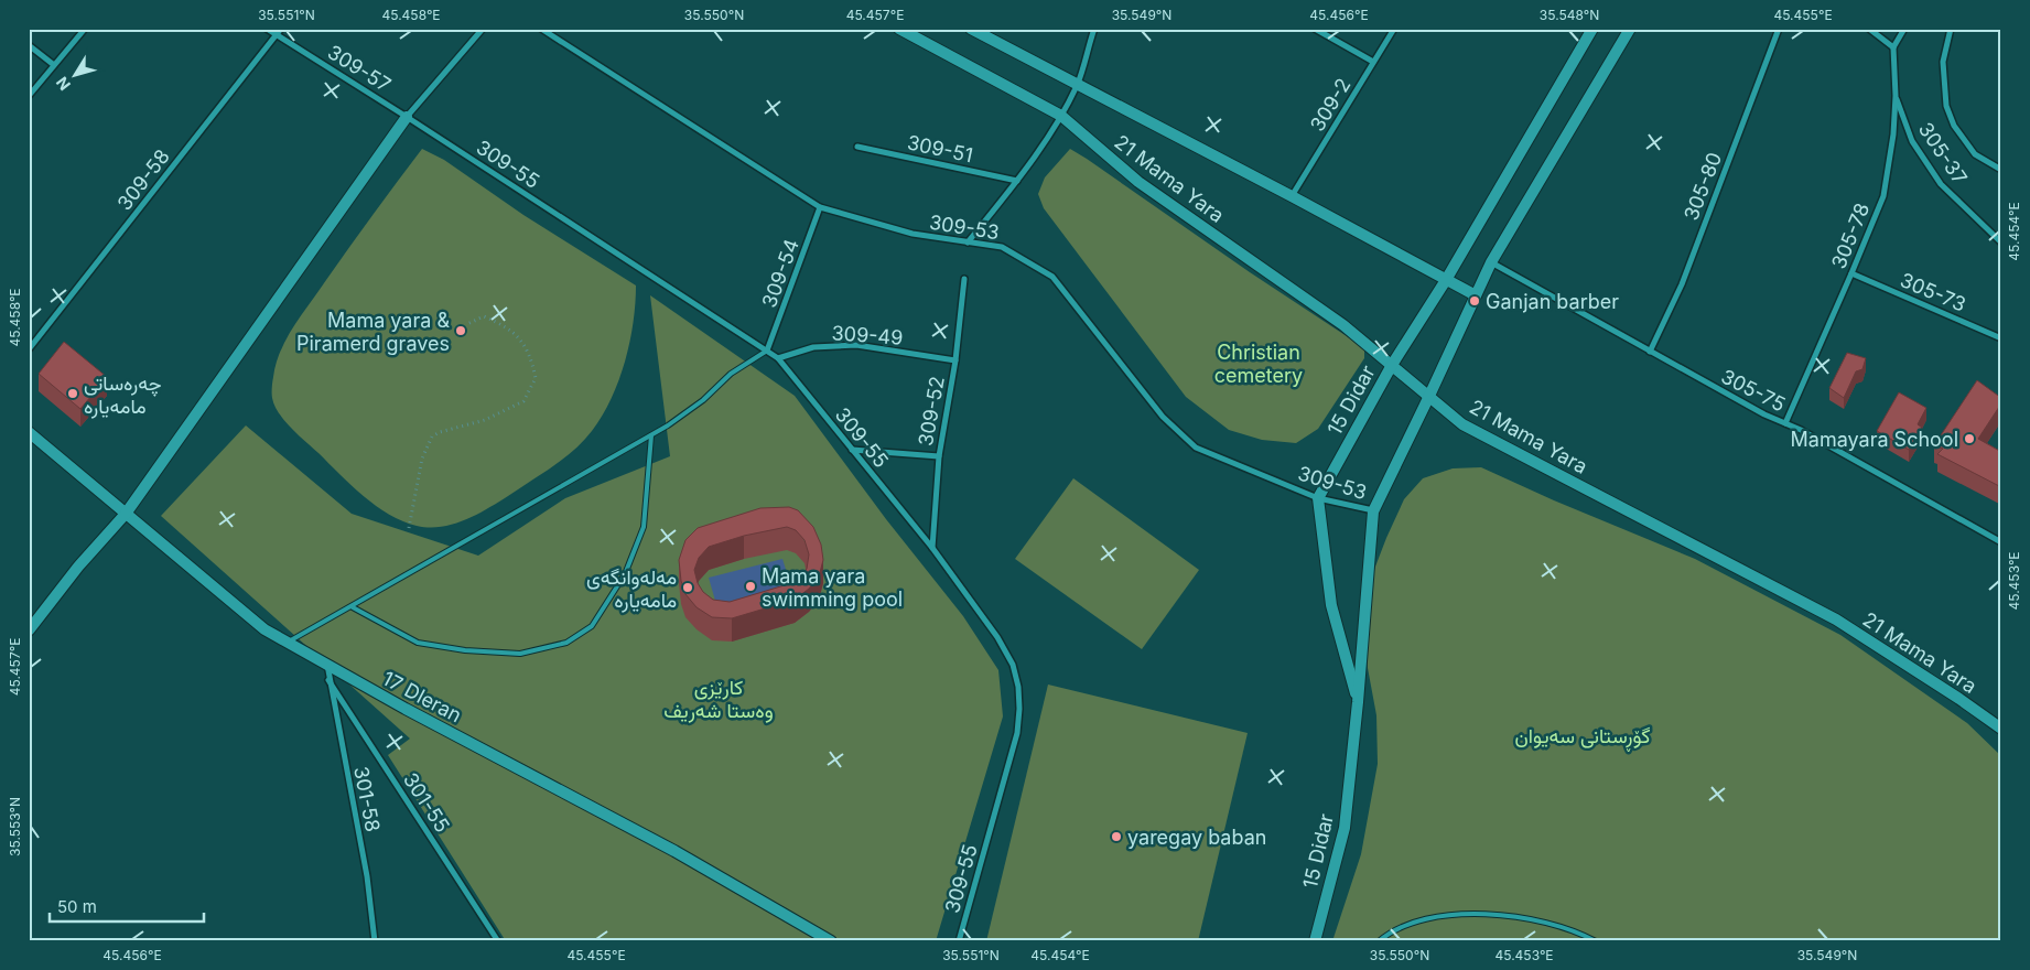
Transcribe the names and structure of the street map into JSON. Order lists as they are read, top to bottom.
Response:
{
  "streets": {
    "street": [
      "309-57",
      "309-2",
      "309-51",
      "305-37",
      "309-55",
      "21 Mama Yara",
      "309-58",
      "305-80",
      "309-53",
      "305-78",
      "309-54",
      "305-73",
      "309-49",
      "305-75",
      "15 Didar",
      "309-52",
      "17 Dleran",
      "301-58",
      "301-55"
    ]
  },
  "crossings": [
    ["309-57", "309-55"],
    ["309-57", "309-58"],
    ["309-2", "21 Mama Yara"],
    ["305-37", "305-78"],
    ["309-55", "309-54"],
    ["309-55", "309-49"],
    ["309-55", "309-52"],
    ["21 Mama Yara", "15 Didar"],
    ["305-80", "305-75"],
    ["309-53", "309-54"],
    ["309-53", "15 Didar"],
    ["305-78", "305-73"],
    ["305-78", "305-75"],
    ["309-49", "309-52"],
    ["305-75", "15 Didar"],
    ["17 Dleran", "301-58"],
    ["301-58", "301-55"]
  ],
  "parks": ["Christian cemetery", "کارێزی وەستا شەریف", "گۆڕستانی سەیوان"],
  "places": [
    "Ganjan barber",
    "Mama yara & Piramerd graves",
    "چەرەساتی مامەیارە",
    "Mamayara School",
    "Mama yara swimming pool",
    "مەلەوانگەی مامەیارە",
    "yaregay baban"
  ],
  "scale_bar": "50 m",
  "north": "bottom left",
  "coordinates": [
    "35.551°N",
    "45.458°E",
    "35.550°N",
    "45.457°E",
    "35.549°N",
    "45.456°E",
    "35.548°N",
    "45.455°E",
    "45.454°E",
    "45.453°E",
    "35.553°N"
  ]
}
